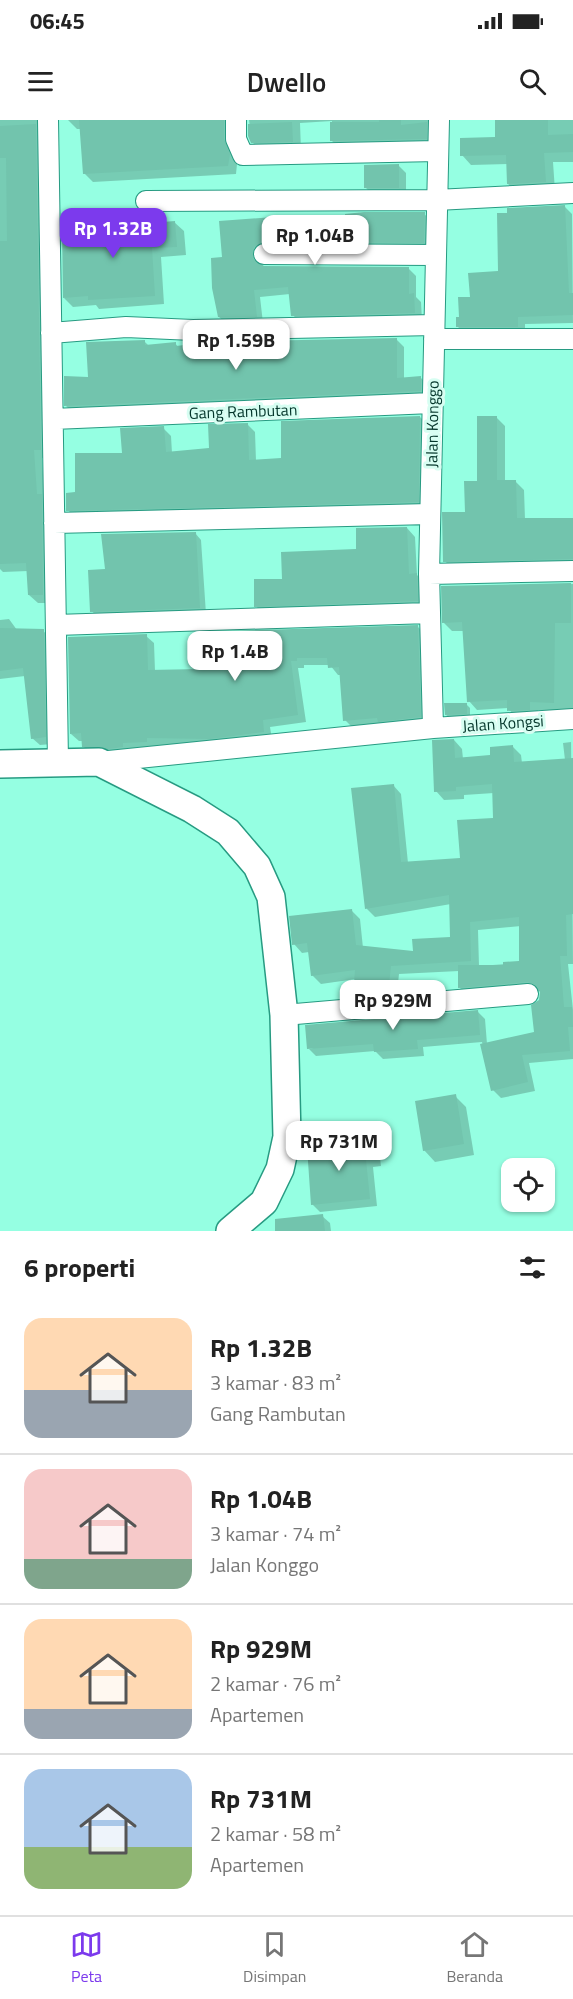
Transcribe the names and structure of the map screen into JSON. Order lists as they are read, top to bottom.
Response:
{
  "streets": {
    "street": ["Gang Rambutan", "Jalan Konggo", "Jalan Kongsi"]
  },
  "crossings": [
    ["Gang Rambutan", "Jalan Konggo"],
    ["Jalan Konggo", "Jalan Kongsi"]
  ],
  "page": {
    "status": "06:45",
    "header": "Dwello",
    "price": [
      "Rp 1.32B",
      "Rp 1.04B",
      "Rp 1.59B",
      "Rp 1.4B",
      "Rp 929M",
      "Rp 731M"
    ],
    "heading": "6 properti",
    "list": [
      {
        "name": "Rp 1.32B",
        "note": "3 kamar · 83 m² · Gang Rambutan"
      },
      {
        "name": "Rp 1.04B",
        "note": "3 kamar · 74 m² · Jalan Konggo"
      },
      {
        "name": "Rp 929M",
        "note": "2 kamar · 76 m² · Apartemen"
      },
      {
        "name": "Rp 731M",
        "note": "2 kamar · 58 m² · Apartemen"
      }
    ],
    "tabs": ["Peta", "Disimpan", "Beranda"]
  }
}
